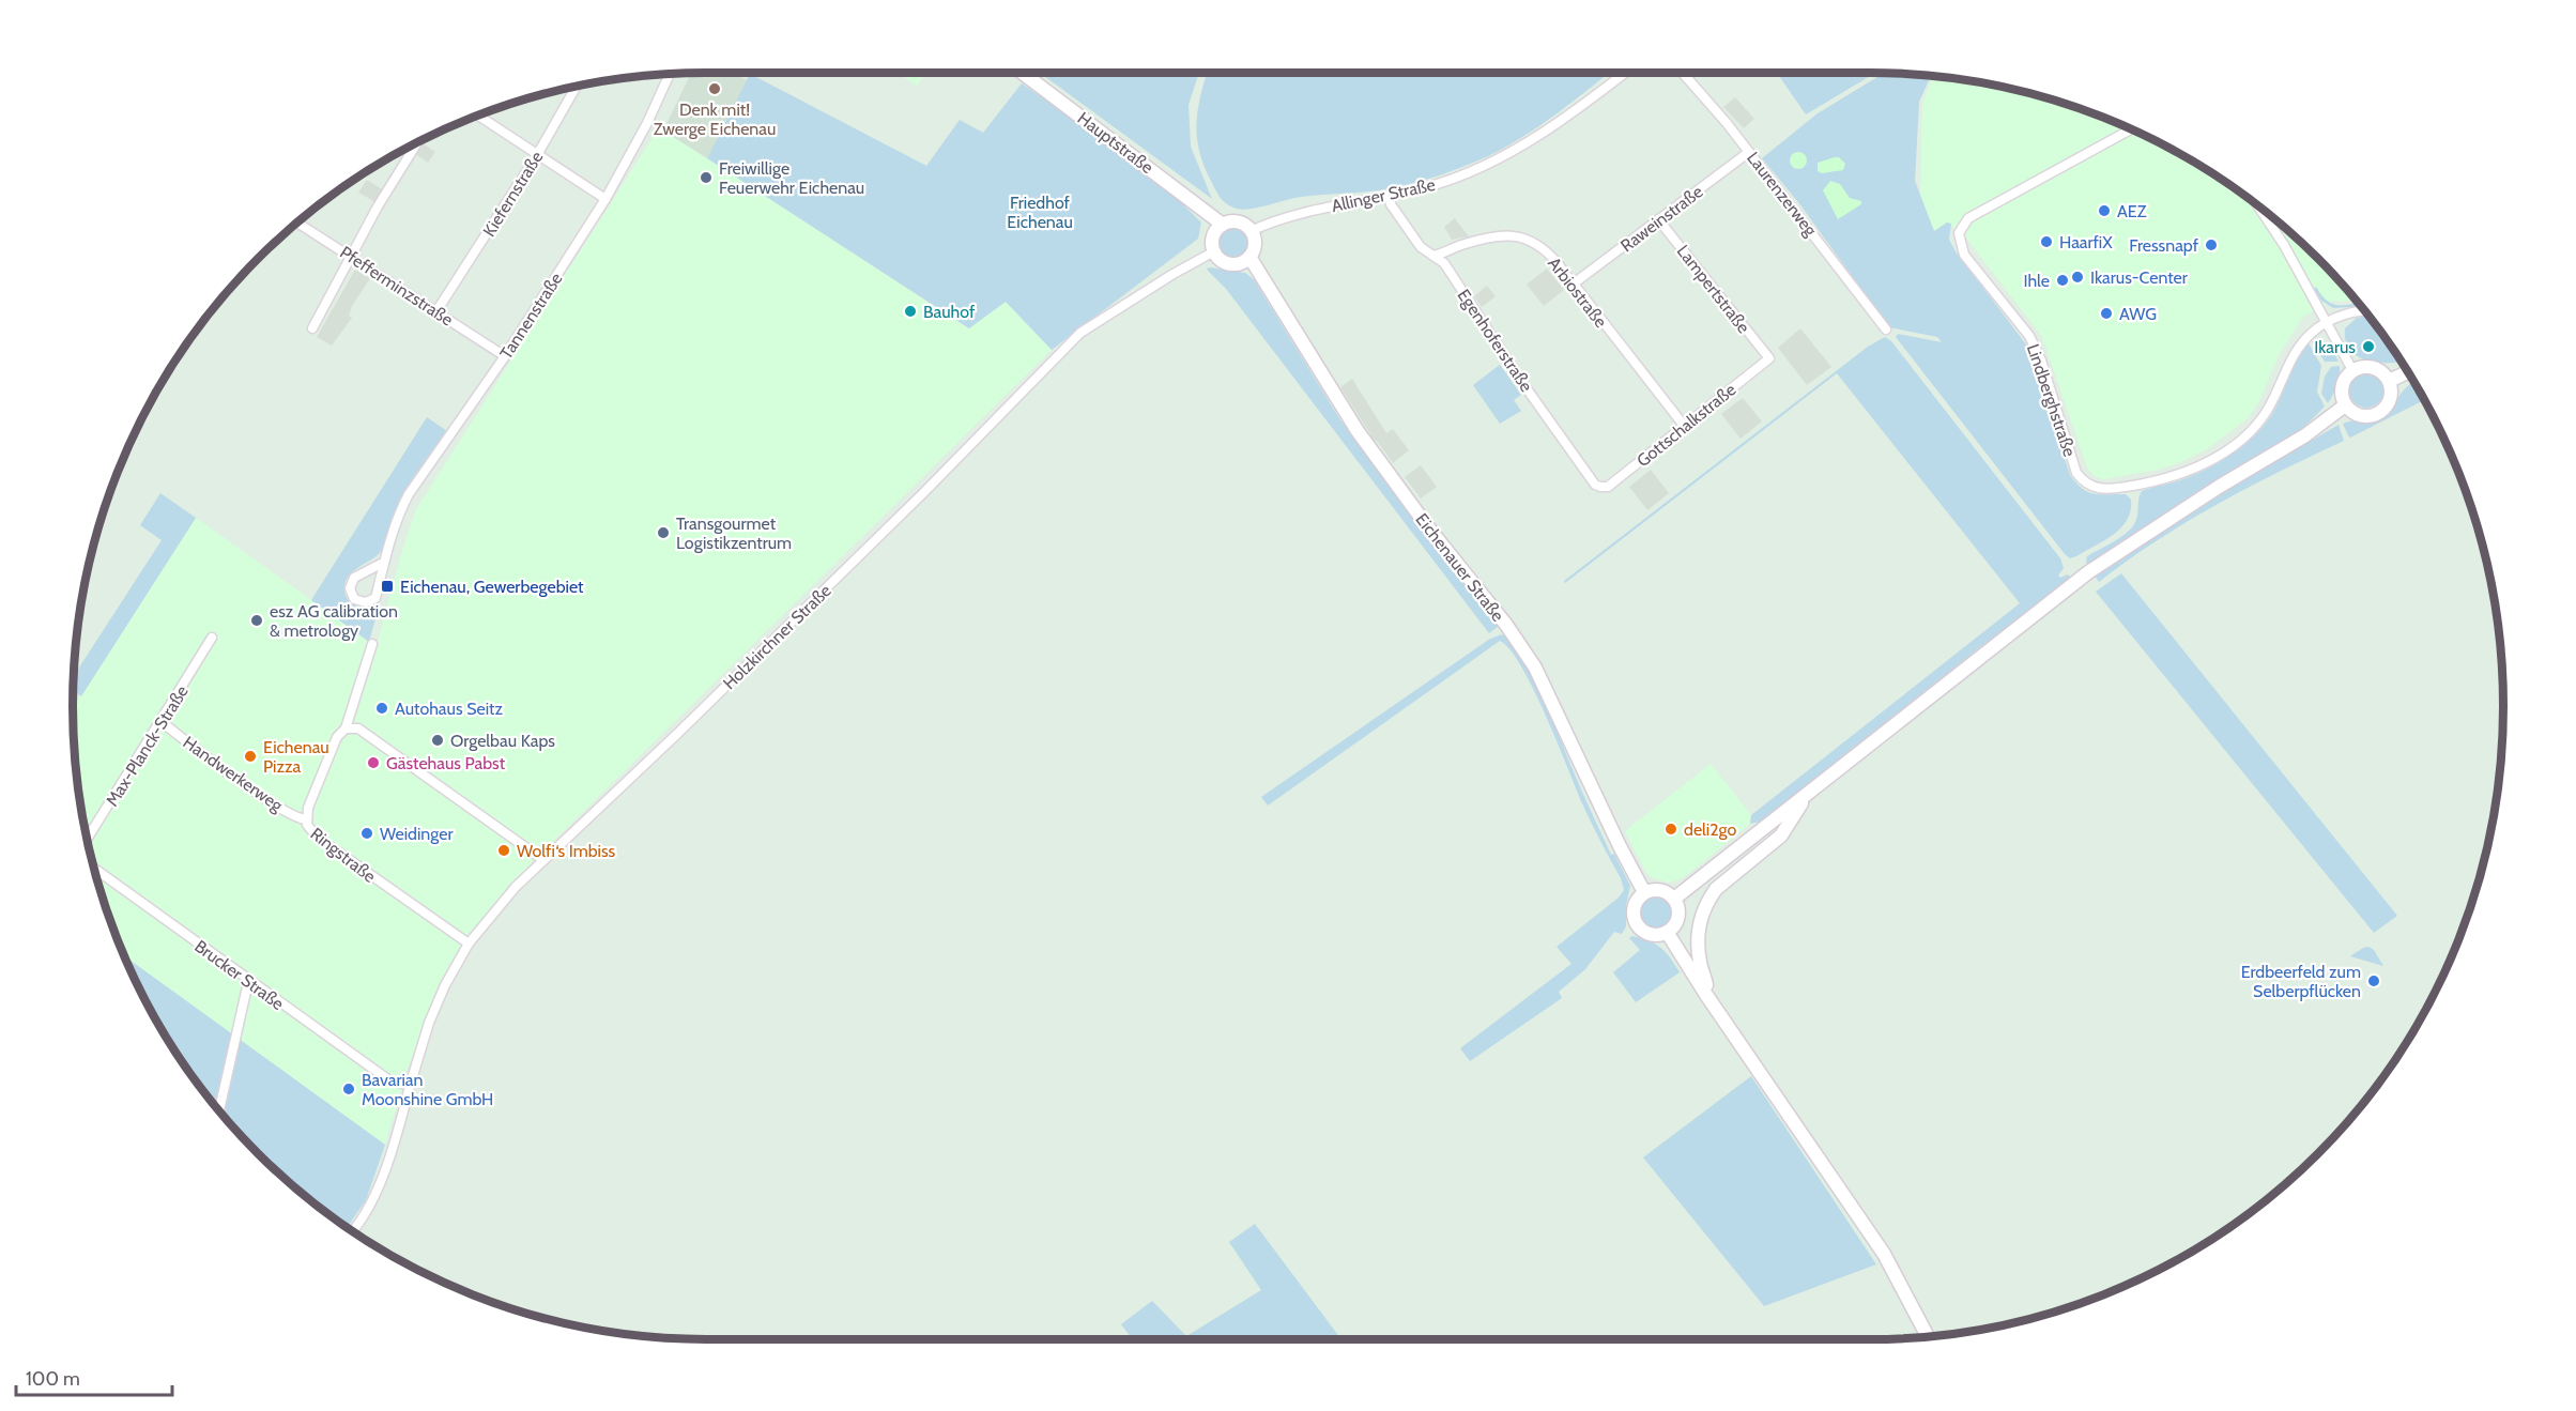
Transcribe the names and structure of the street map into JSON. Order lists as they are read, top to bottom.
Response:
{
  "streets": {
    "main road": ["Hauptstraße", "Eichenauer Straße"],
    "street": [
      "Kiefernstraße",
      "Laurenzerweg",
      "Allinger Straße",
      "Raweinstraße",
      "Pfefferminzstraße",
      "Lampertstraße",
      "Arbiostraße",
      "Tannenstraße",
      "Egenhoferstraße",
      "Lindberghstraße",
      "Gottschalkstraße",
      "Holzkirchner Straße",
      "Max-Planck-Straße",
      "Handwerkerweg",
      "Ringstraße",
      "Brucker Straße"
    ]
  },
  "crossings": [
    ["Hauptstraße", "Allinger Straße"],
    ["Hauptstraße", "Eichenauer Straße"],
    ["Hauptstraße", "Holzkirchner Straße"],
    ["Kiefernstraße", "Pfefferminzstraße"],
    ["Laurenzerweg", "Raweinstraße"],
    ["Allinger Straße", "Egenhoferstraße"],
    ["Allinger Straße", "Eichenauer Straße"],
    ["Allinger Straße", "Holzkirchner Straße"],
    ["Raweinstraße", "Lampertstraße"],
    ["Raweinstraße", "Arbiostraße"],
    ["Pfefferminzstraße", "Tannenstraße"],
    ["Lampertstraße", "Gottschalkstraße"],
    ["Arbiostraße", "Egenhoferstraße"],
    ["Arbiostraße", "Gottschalkstraße"],
    ["Egenhoferstraße", "Gottschalkstraße"],
    ["Eichenauer Straße", "Holzkirchner Straße"],
    ["Holzkirchner Straße", "Ringstraße"],
    ["Holzkirchner Straße", "Brucker Straße"],
    ["Max-Planck-Straße", "Handwerkerweg"],
    ["Handwerkerweg", "Ringstraße"]
  ],
  "parks": ["Friedhof Eichenau"],
  "places": {
    "other": [
      "Denk mit! Zwerge Eichenau",
      "Freiwillige Feuerwehr Eichenau",
      "AEZ",
      "HaarfiX",
      "Fressnapf",
      "Ikarus-Center",
      "Ihle",
      "Bauhof",
      "AWG",
      "Ikarus",
      "Transgourmet Logistikzentrum",
      "esz AG calibration & metrology",
      "Autohaus Seitz",
      "Orgelbau Kaps",
      "Eichenau Pizza",
      "Gästehaus Pabst",
      "deli2go",
      "Weidinger",
      "Wolfi‘s Imbiss",
      "Erdbeerfeld zum Selberpflücken",
      "Bavarian Moonshine GmbH"
    ],
    "transit": ["Eichenau, Gewerbegebiet"]
  },
  "scale_bar": "100 m"
}
